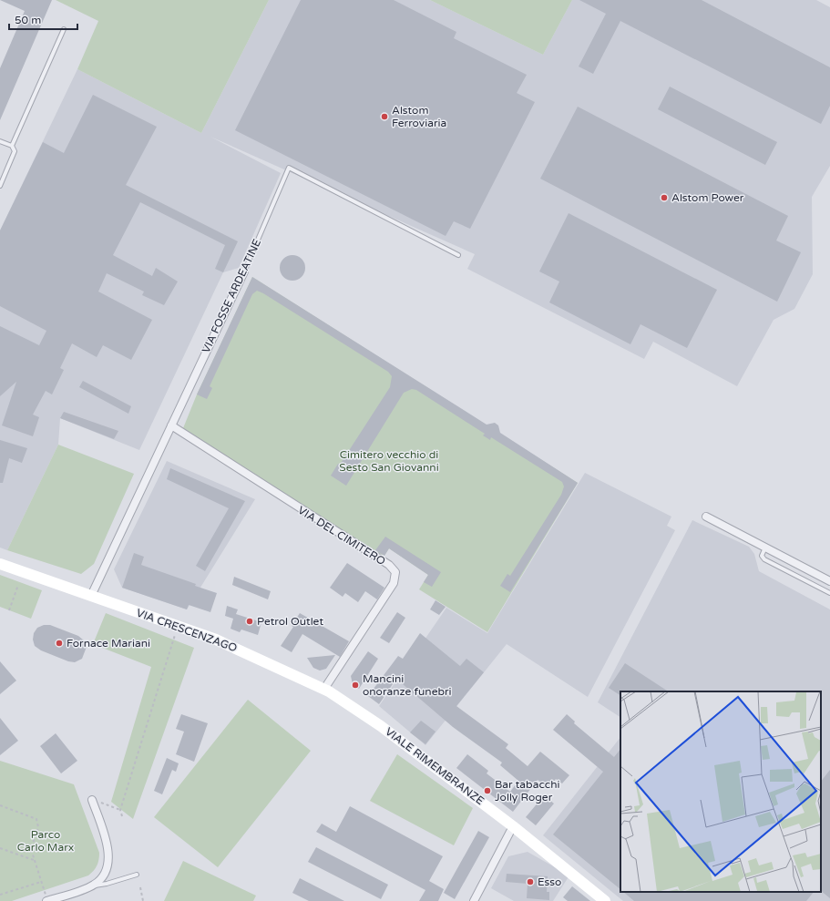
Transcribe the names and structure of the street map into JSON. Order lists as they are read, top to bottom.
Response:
{
  "streets": {
    "street": [
      "VIA FOSSE ARDEATINE",
      "VIA DEL CIMITERO",
      "VIA CRESCENZAGO",
      "VIALE RIMEMBRANZE"
    ]
  },
  "crossings": [
    ["VIA FOSSE ARDEATINE", "VIA DEL CIMITERO"],
    ["VIA FOSSE ARDEATINE", "VIA CRESCENZAGO"],
    ["VIA DEL CIMITERO", "VIA CRESCENZAGO"],
    ["VIA CRESCENZAGO", "VIALE RIMEMBRANZE"]
  ],
  "parks": ["Cimitero vecchio di Sesto San Giovanni", "Parco Carlo Marx"],
  "places": [
    "Alstom Ferroviaria",
    "Alstom Power",
    "Petrol Outlet",
    "Fornace Mariani",
    "Mancini onoranze funebri",
    "Bar tabacchi Jolly Roger",
    "Esso"
  ],
  "scale_bar": "50 m"
}
